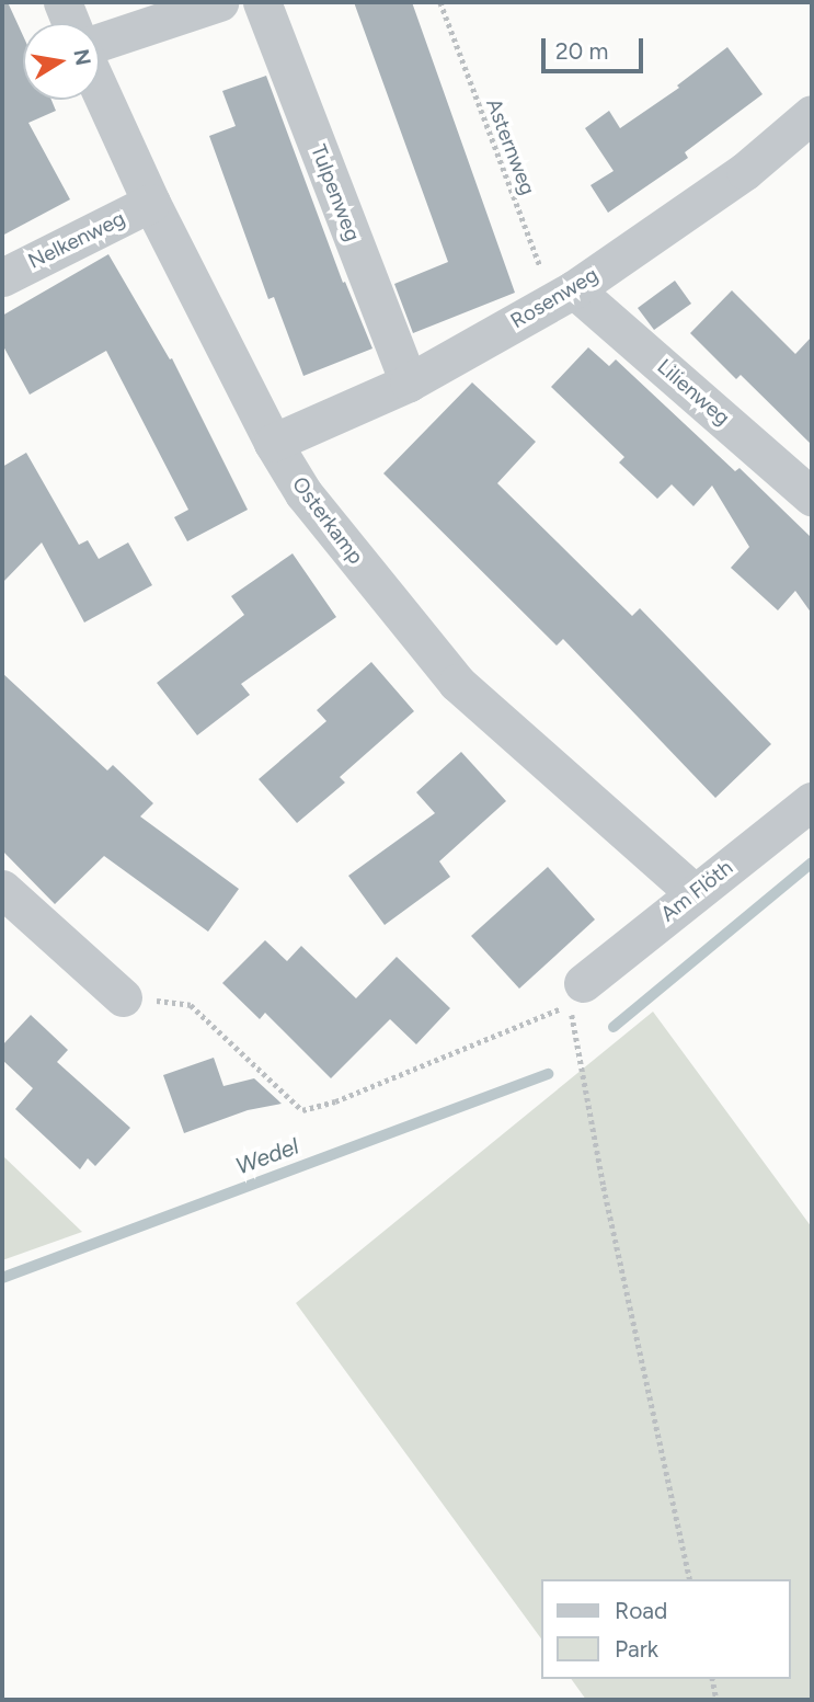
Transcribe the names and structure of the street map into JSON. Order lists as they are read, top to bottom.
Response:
{
  "streets": {
    "street": [
      "Tulpenweg",
      "Nelkenweg",
      "Rosenweg",
      "Lilienweg",
      "Osterkamp",
      "Am Flöth"
    ],
    "path": ["Asternweg"]
  },
  "crossings": [
    ["Asternweg", "Rosenweg"],
    ["Asternweg", "Lilienweg"],
    ["Tulpenweg", "Rosenweg"],
    ["Nelkenweg", "Osterkamp"],
    ["Rosenweg", "Lilienweg"],
    ["Rosenweg", "Osterkamp"],
    ["Osterkamp", "Am Flöth"]
  ],
  "water": ["Wedel"],
  "legend": ["Road", "Park"],
  "scale_bar": "20 m",
  "north": "right"
}
